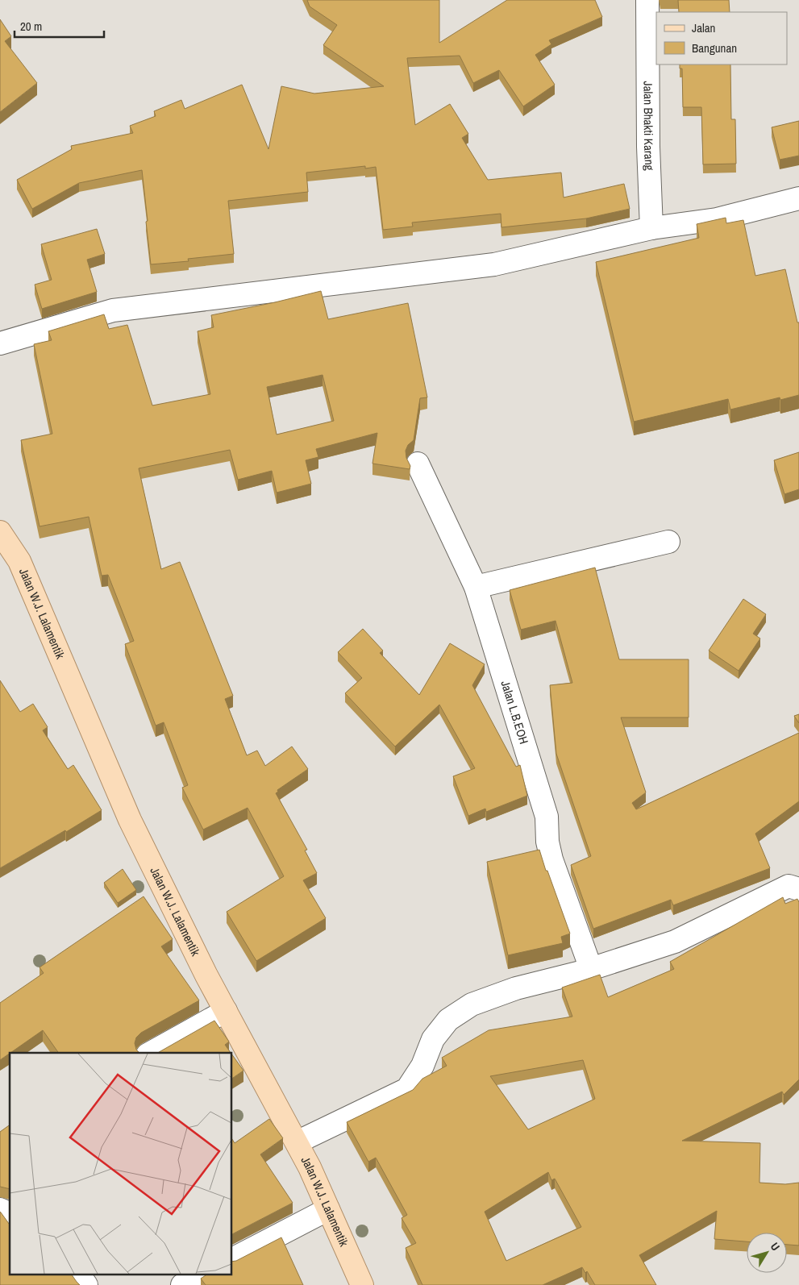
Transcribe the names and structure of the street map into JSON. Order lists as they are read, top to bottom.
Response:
{
  "streets": {
    "main road": ["Jalan W.J. Lalamentik"],
    "street": ["Jalan Bhakti Karang", "Jalan L.B.EOH"]
  },
  "legend": ["Jalan", "Bangunan"],
  "scale_bar": "20 m",
  "north": "top right"
}
